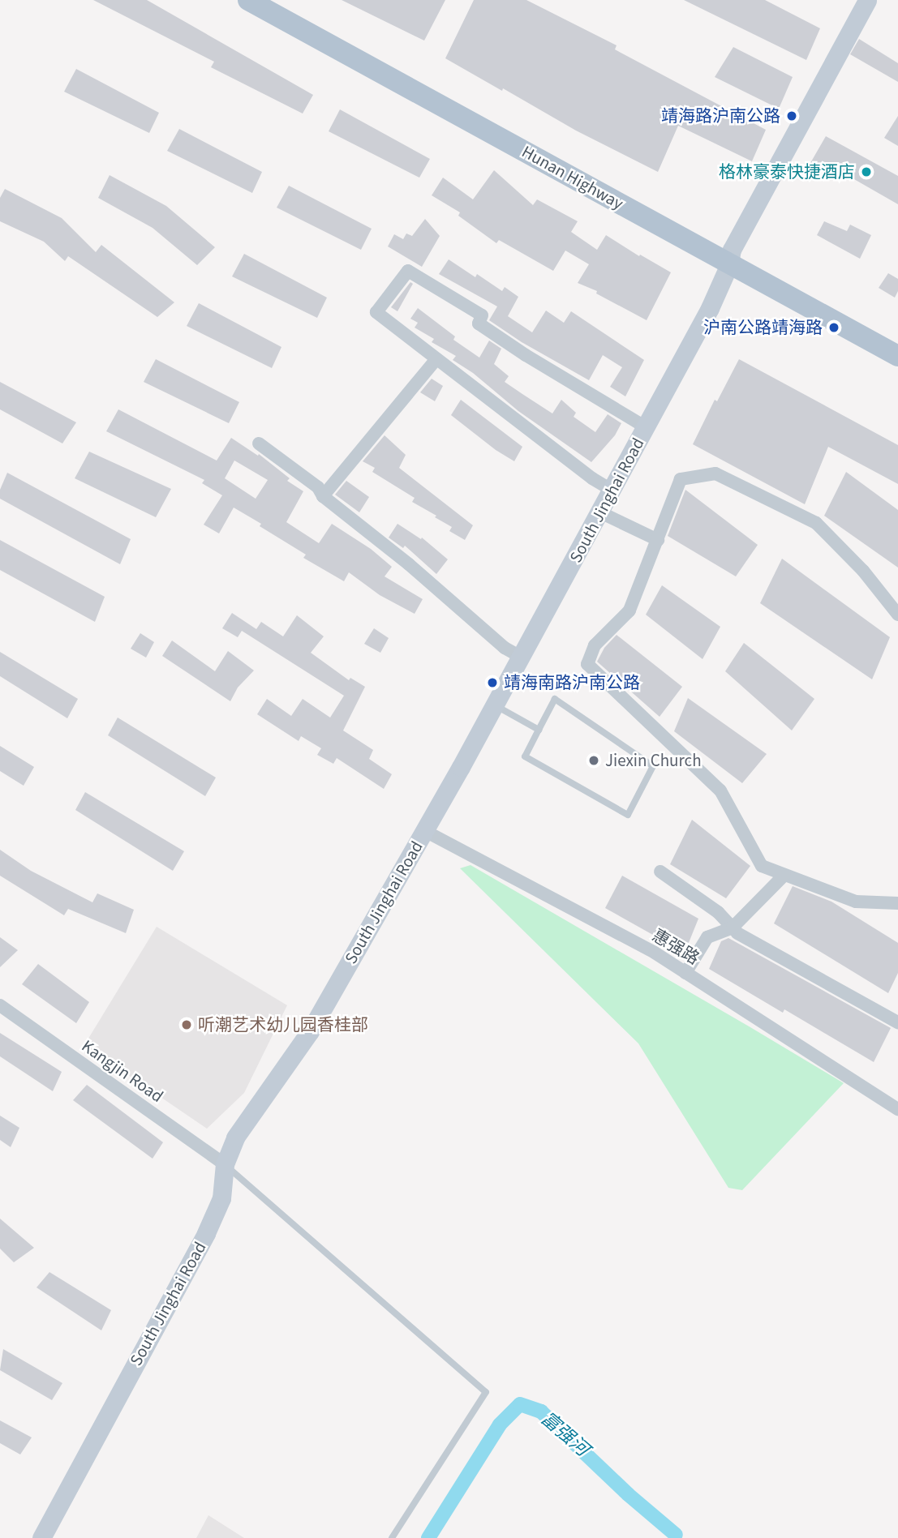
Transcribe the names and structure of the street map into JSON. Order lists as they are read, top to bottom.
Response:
{
  "streets": {
    "main road": ["Hunan Highway"],
    "street": ["South Jinghai Road", "惠强路", "Kangjin Road"]
  },
  "crossings": [
    ["Hunan Highway", "South Jinghai Road"],
    ["South Jinghai Road", "惠强路"],
    ["South Jinghai Road", "Kangjin Road"]
  ],
  "water": ["富强河"],
  "places": [
    "靖海路沪南公路",
    "格林豪泰快捷酒店",
    "沪南公路靖海路",
    "靖海南路沪南公路",
    "Jiexin Church",
    "听潮艺术幼儿园香桂部"
  ]
}
